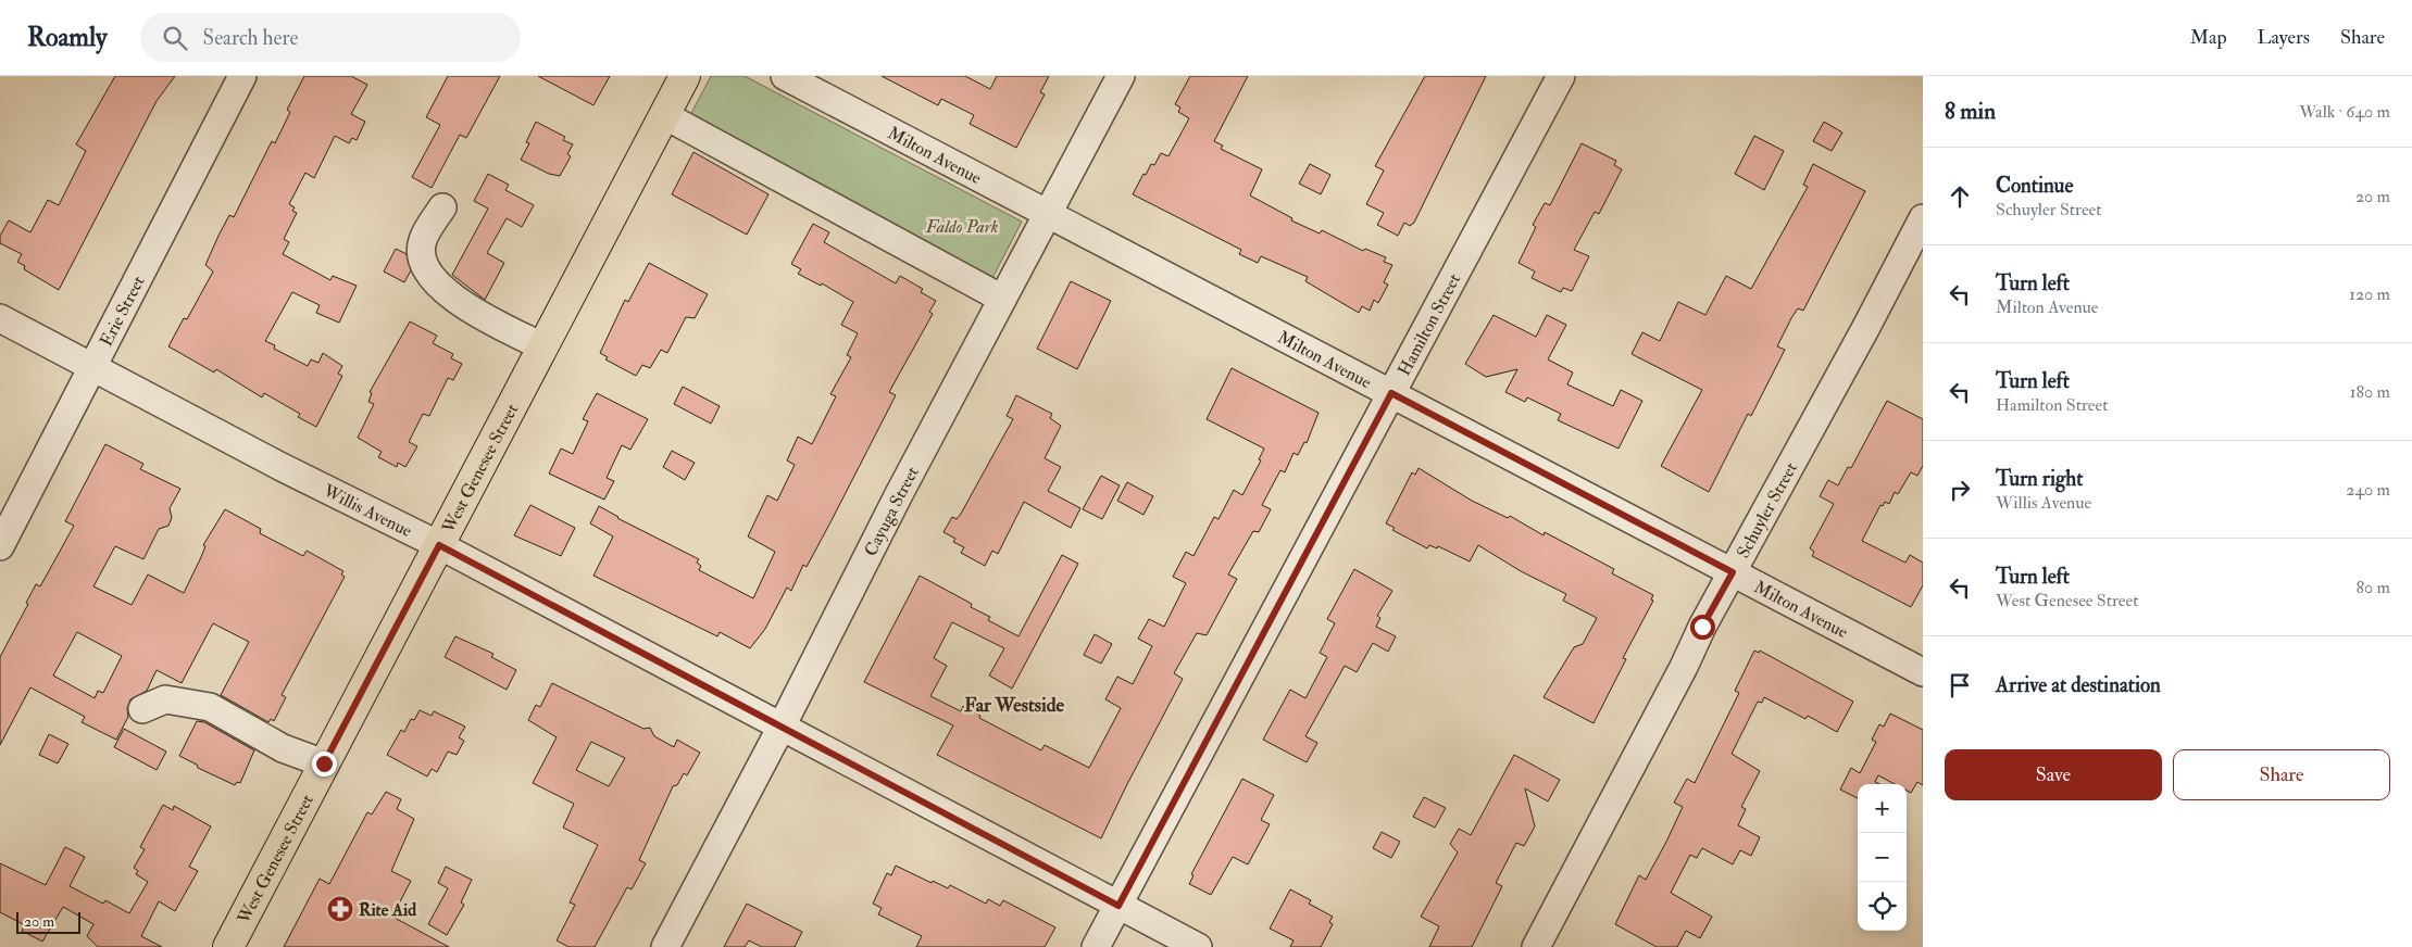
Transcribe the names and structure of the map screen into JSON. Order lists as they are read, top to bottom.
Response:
{
  "streets": {
    "main road": ["West Genesee Street"],
    "street": [
      "Milton Avenue",
      "Erie Street",
      "Hamilton Street",
      "Willis Avenue",
      "Cayuga Street",
      "Schuyler Street"
    ]
  },
  "crossings": [
    ["Milton Avenue", "Hamilton Street"],
    ["Milton Avenue", "Cayuga Street"],
    ["Milton Avenue", "Schuyler Street"],
    ["Erie Street", "Willis Avenue"],
    ["Hamilton Street", "Willis Avenue"],
    ["West Genesee Street", "Willis Avenue"],
    ["Willis Avenue", "Cayuga Street"]
  ],
  "districts": ["Far Westside"],
  "parks": ["Faldo Park"],
  "places": {
    "pharmacy": ["Rite Aid"]
  },
  "scale_bar": "20 m",
  "page": {
    "header": "Roamly",
    "search": "Search here",
    "nav": ["Map", "Layers", "Share"],
    "heading": ["8 min", "Walk · 640 m"],
    "list": [
      ["Continue", "Schuyler Street", "20 m"],
      ["Turn left", "Milton Avenue", "120 m"],
      ["Turn left", "Hamilton Street", "180 m"],
      ["Turn right", "Willis Avenue", "240 m"],
      ["Turn left", "West Genesee Street", "80 m"],
      "Arrive at destination"
    ],
    "buttons": ["Save", "Share"],
    "map_buttons": ["+", "−"],
    "scale": "20 m"
  }
}
